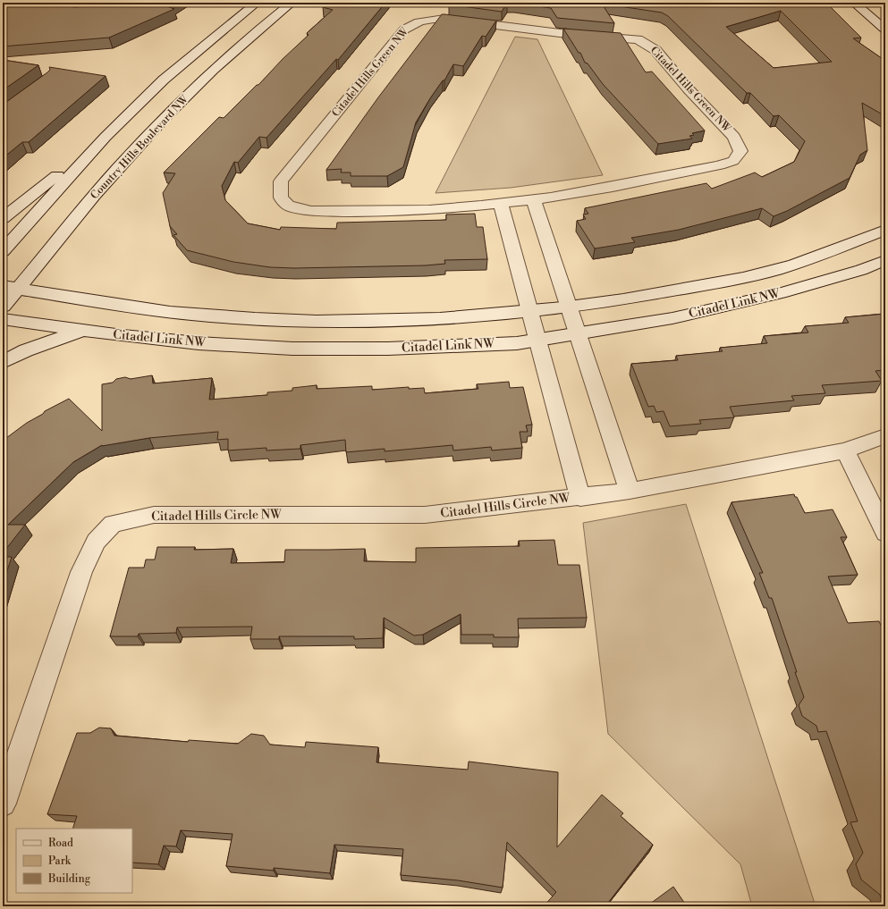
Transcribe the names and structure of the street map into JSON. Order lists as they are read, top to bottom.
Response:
{
  "streets": {
    "street": [
      "Citadel Hills Green NW",
      "Country Hills Boulevard NW",
      "Citadel Link NW",
      "Citadel Hills Circle NW"
    ]
  },
  "crossings": [
    ["Country Hills Boulevard NW", "Citadel Link NW"],
    ["Citadel Link NW", "Citadel Hills Circle NW"]
  ],
  "legend": ["Road", "Park", "Building"]
}
